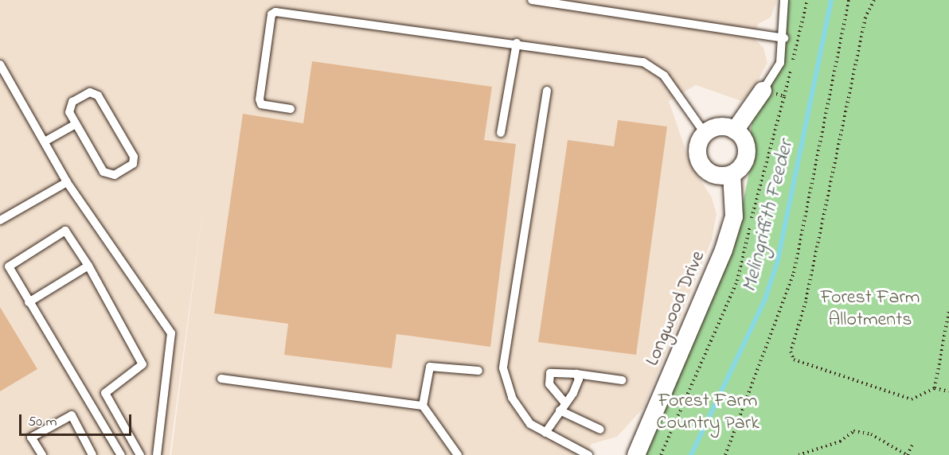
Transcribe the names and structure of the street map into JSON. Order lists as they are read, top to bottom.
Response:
{
  "streets": {
    "street": ["Longwood Drive"]
  },
  "water": ["Melingriffith Feeder"],
  "parks": ["Forest Farm Allotments", "Forest Farm Country Park"],
  "scale_bar": "50 m"
}
